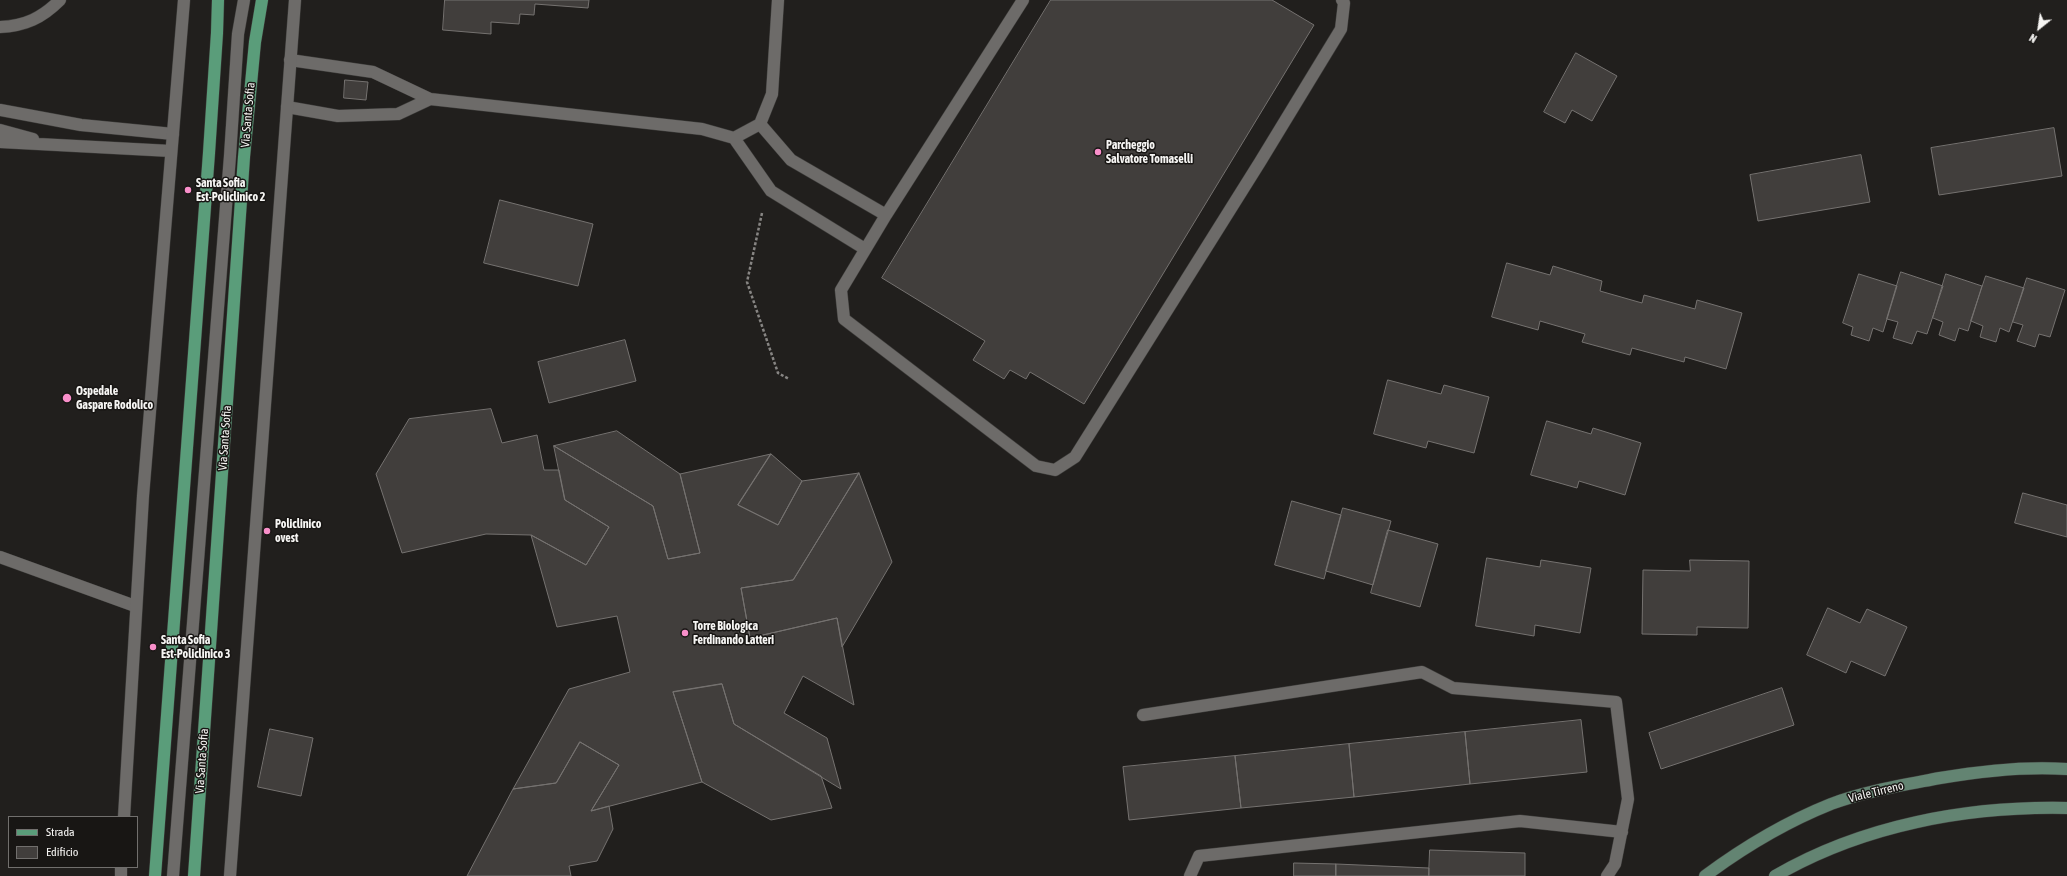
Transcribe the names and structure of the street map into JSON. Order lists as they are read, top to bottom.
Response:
{
  "streets": {
    "main road": ["Via Santa Sofia"],
    "street": ["Viale Tirreno"]
  },
  "places": [
    "Parcheggio Salvatore Tomaselli",
    "Santa Sofia Est-Policlinico 2",
    "Ospedale Gaspare Rodolico",
    "Policlinico ovest",
    "Torre Biologica Ferdinando Latteri",
    "Santa Sofia Est-Policlinico 3"
  ],
  "legend": ["Strada", "Edificio"],
  "north": "bottom left"
}
